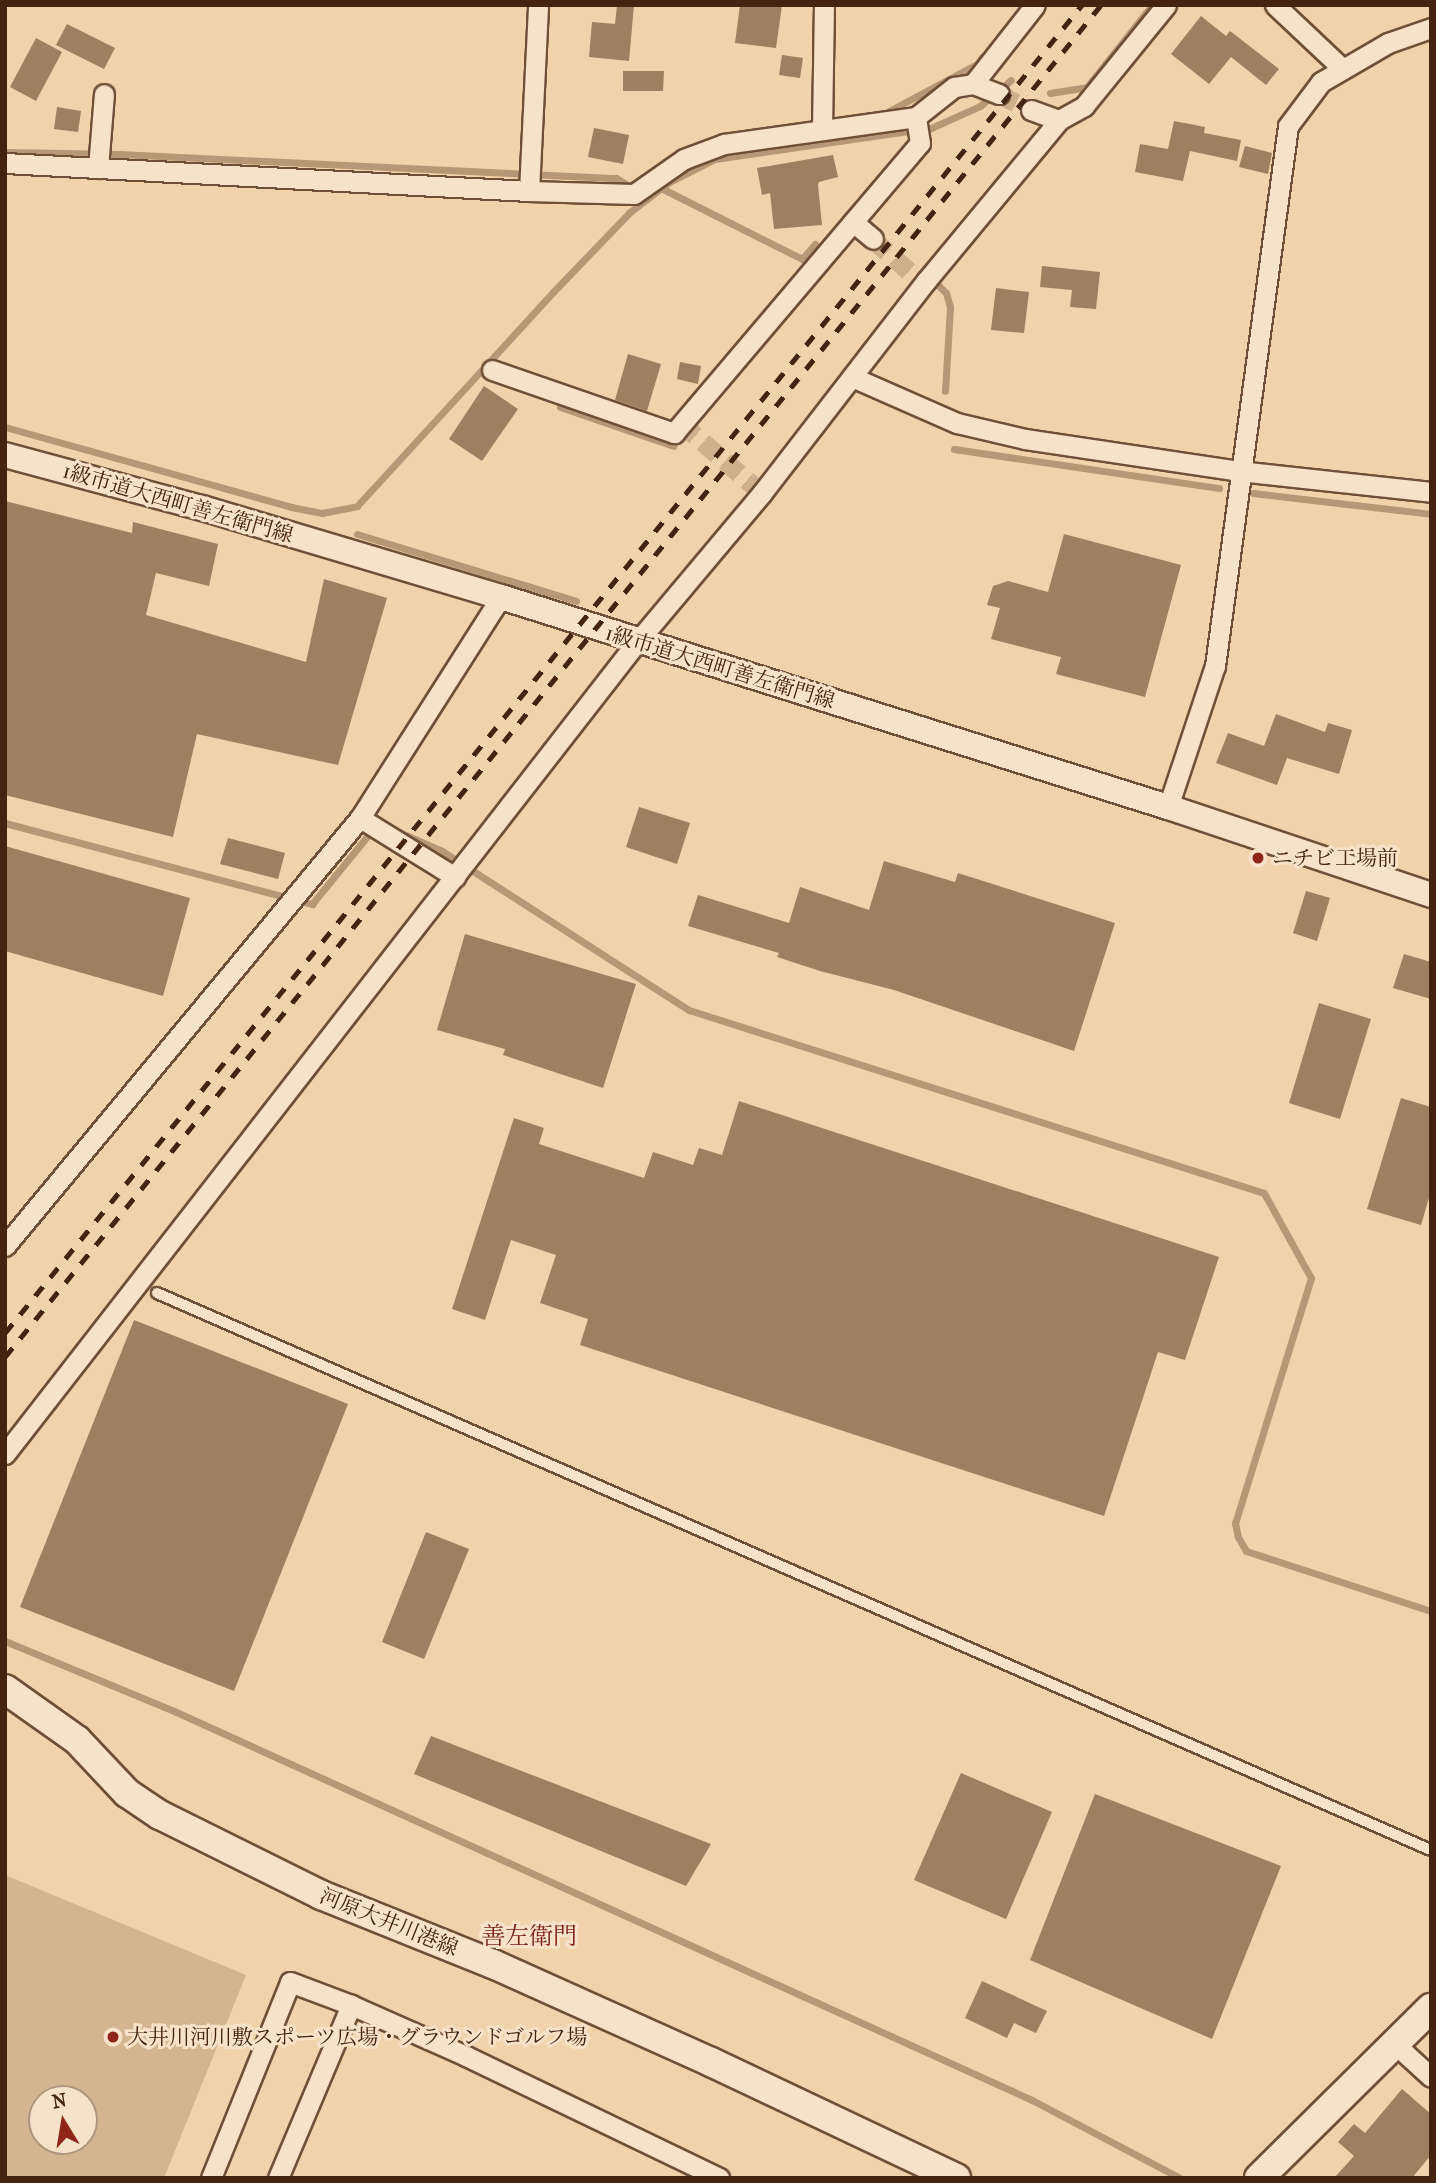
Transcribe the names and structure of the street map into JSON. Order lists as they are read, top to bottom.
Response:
{
  "streets": {
    "main road": ["河原大井川港線"],
    "street": ["1級市道大西町善左衛門線"]
  },
  "districts": ["善左衛門"],
  "places": ["ニチビ工場前", "大井川河川敷スポーツ広場・グラウンドゴルフ場"],
  "north": "top"
}
